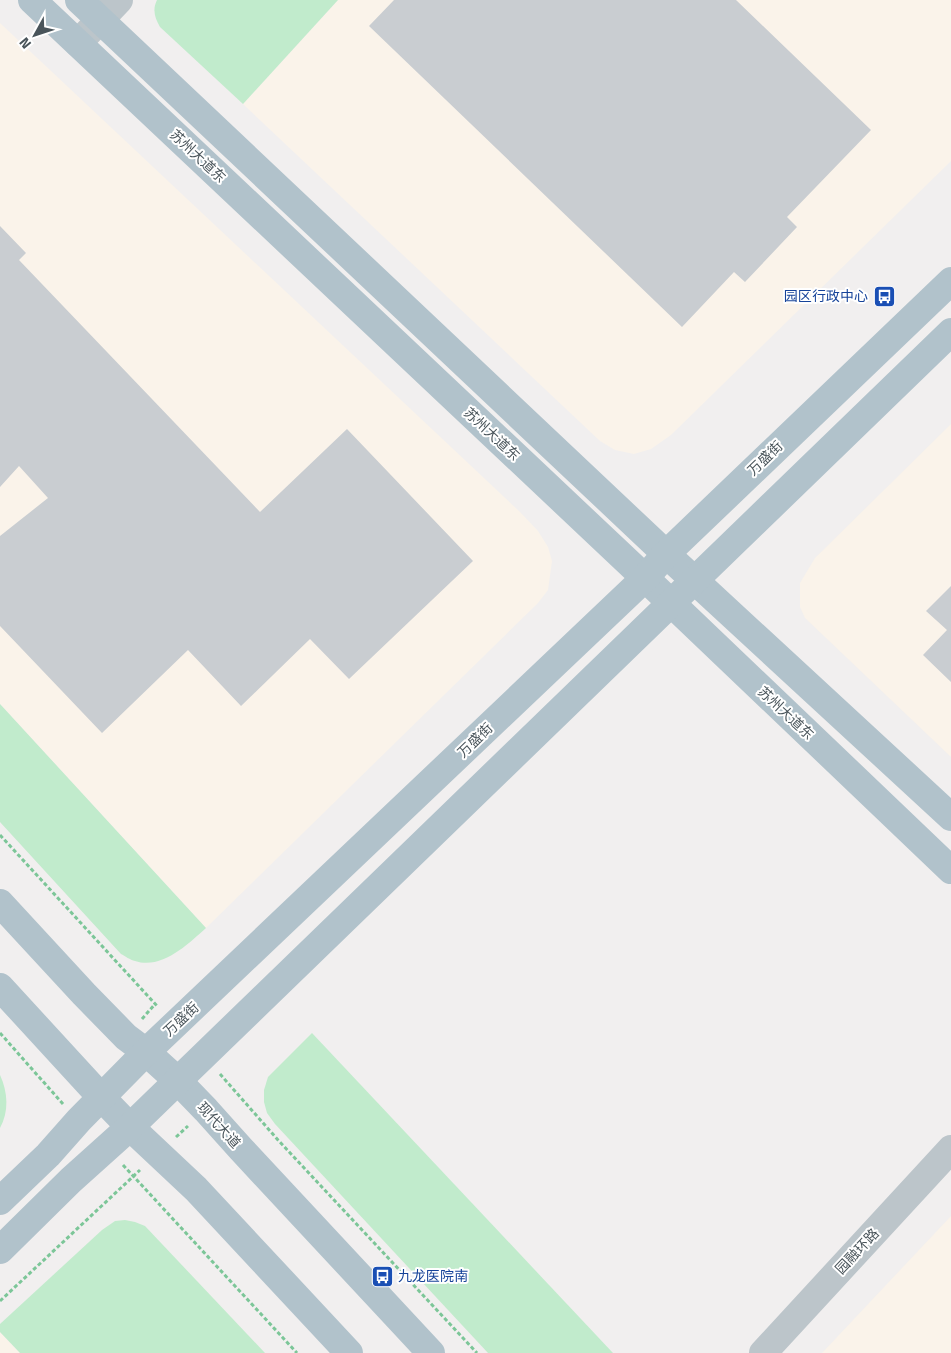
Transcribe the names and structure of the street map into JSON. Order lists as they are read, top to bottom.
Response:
{
  "streets": {
    "main road": ["苏州大道东", "万盛街", "现代大道"],
    "street": ["园融环路"]
  },
  "crossings": [
    ["苏州大道东", "万盛街"],
    ["万盛街", "现代大道"]
  ],
  "places": {
    "bus stop": ["园区行政中心", "九龙医院南"]
  },
  "north": "bottom left"
}
